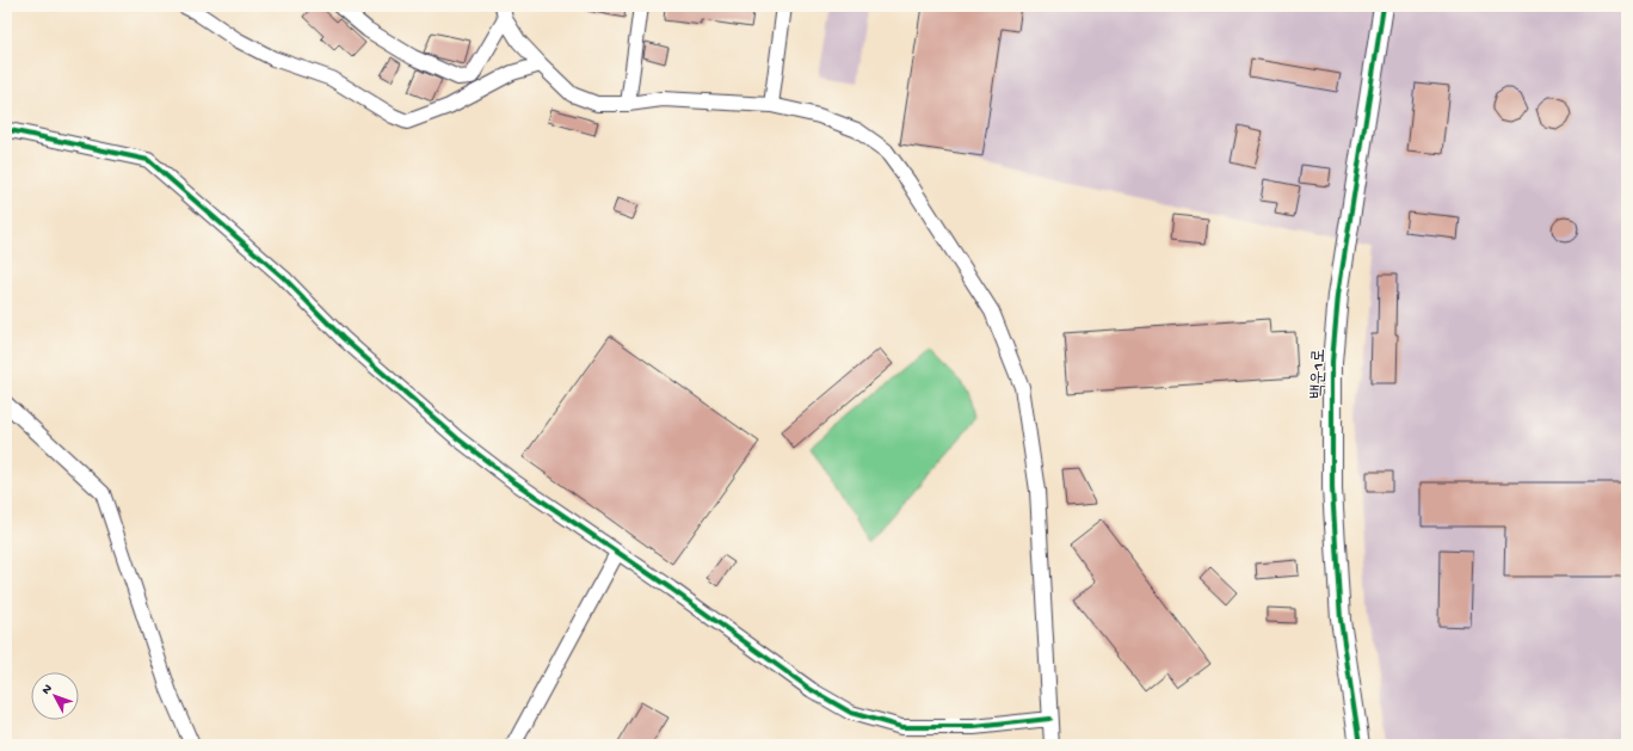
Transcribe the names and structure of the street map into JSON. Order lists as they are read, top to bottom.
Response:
{
  "streets": {
    "main road": ["백운1로"]
  },
  "north": "top left"
}
